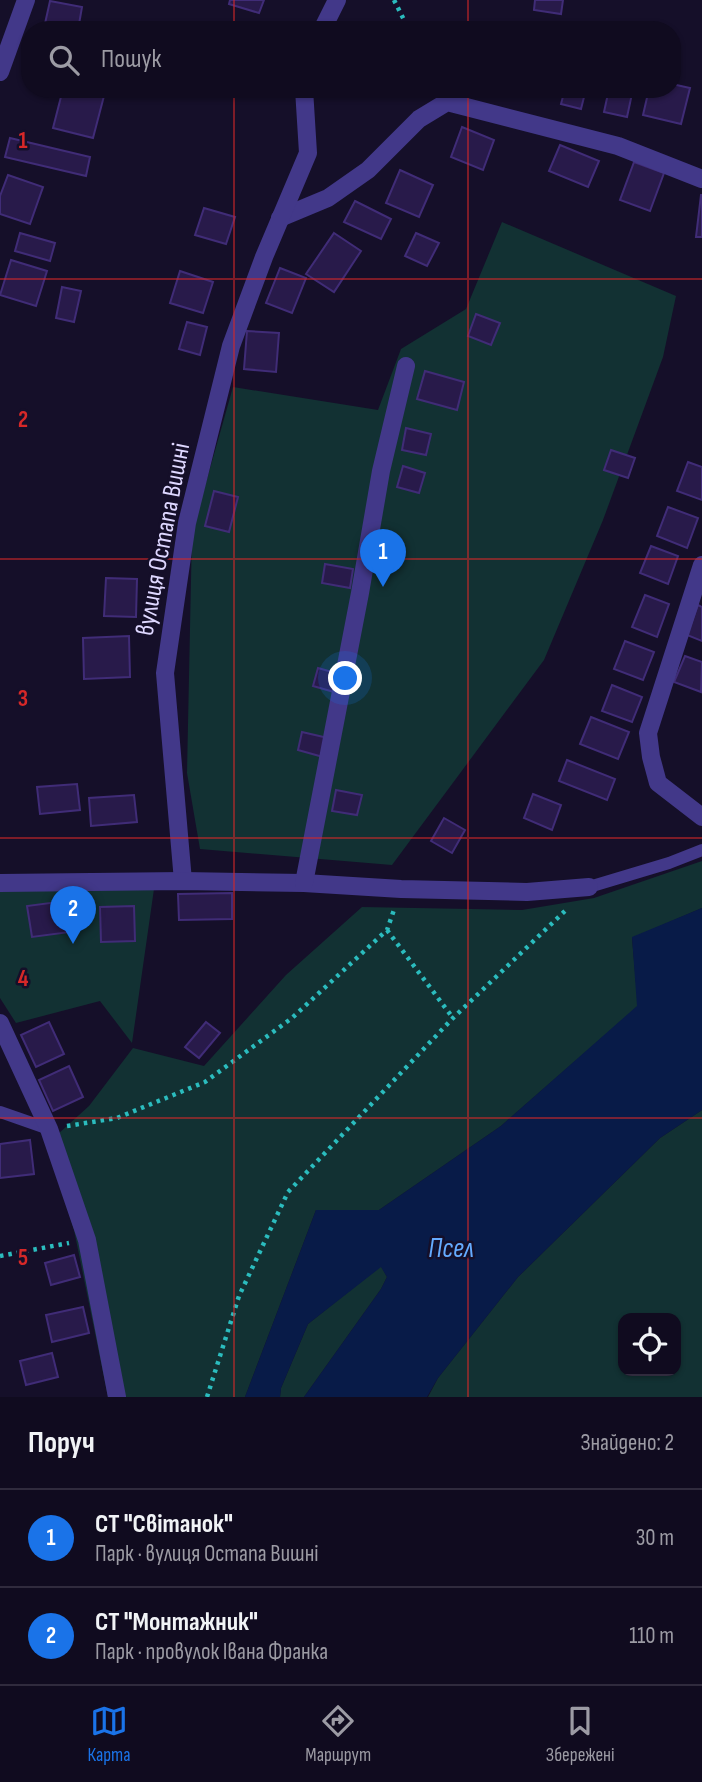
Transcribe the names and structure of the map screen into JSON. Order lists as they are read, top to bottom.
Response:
{
  "streets": {
    "street": ["вулиця Остапа Вишні"]
  },
  "water": ["Псел"],
  "page": {
    "search": "Пошук",
    "pins": ["1", "2"],
    "heading": ["Поруч", "Знайдено: 2"],
    "list": [
      {
        "mark": "1",
        "name": "СТ \"Світанок\"",
        "note": "Парк · вулиця Остапа Вишні",
        "value": "30 m"
      },
      {
        "mark": "2",
        "name": "СТ \"Монтажник\"",
        "note": "Парк · провулок Івана Франка",
        "value": "110 m"
      }
    ],
    "nav": ["Карта", "Маршрут", "Збережені"]
  },
  "grid": {
    "rows": [
      "1",
      "2",
      "3",
      "4",
      "5"
    ]
  }
}
